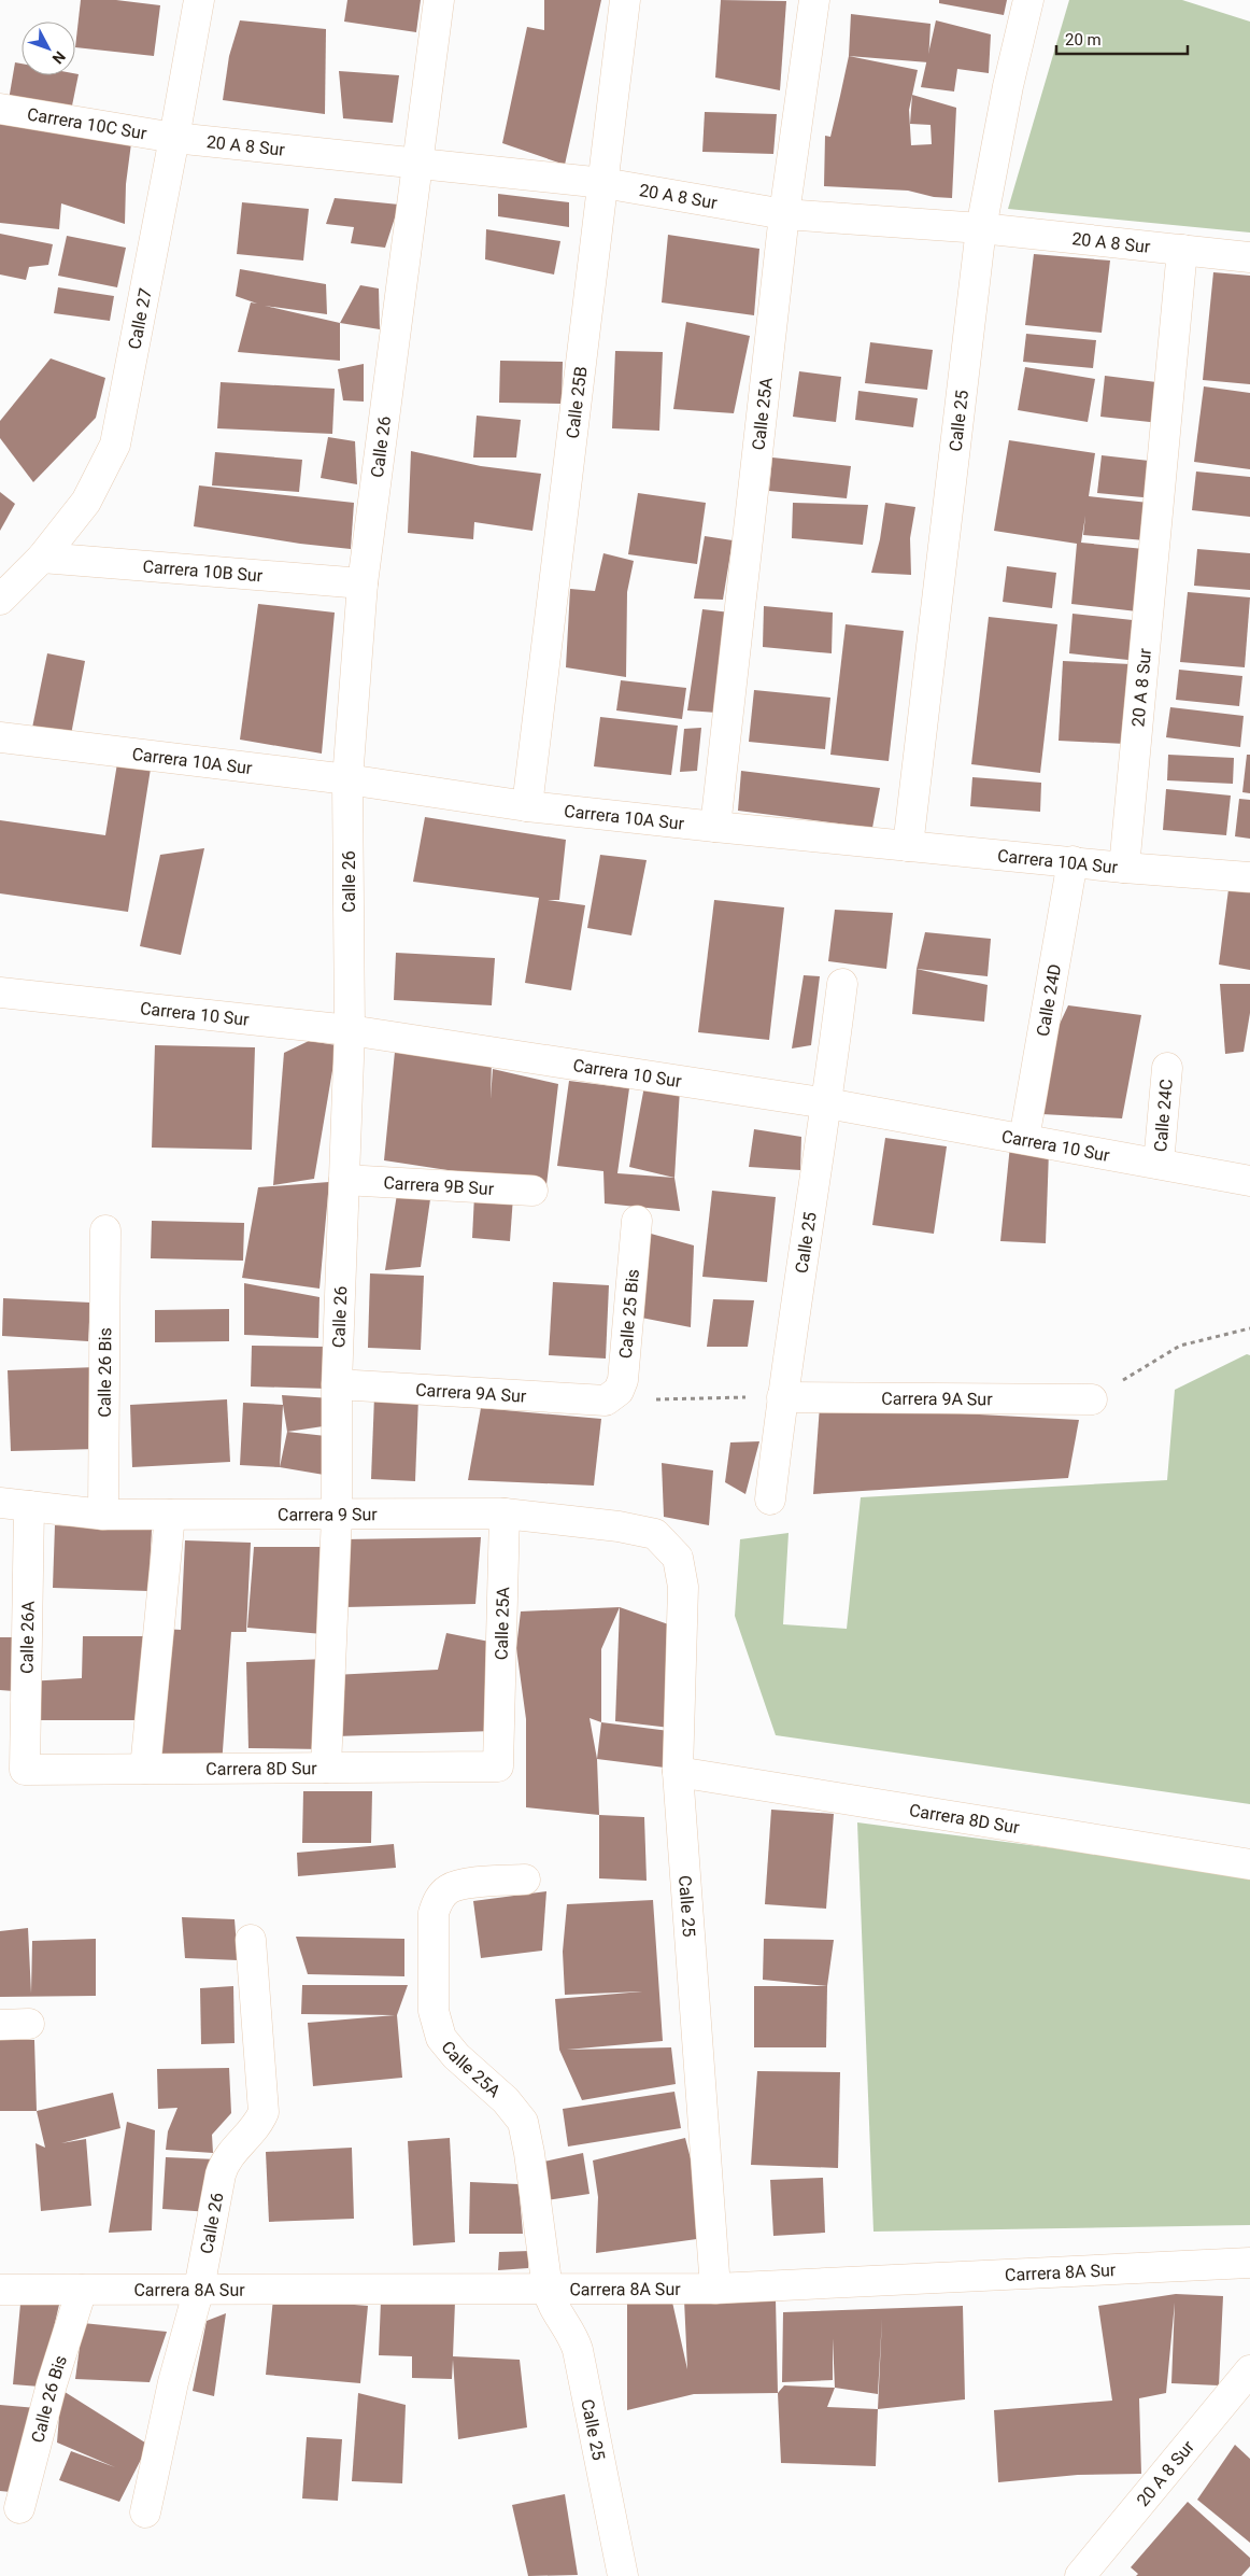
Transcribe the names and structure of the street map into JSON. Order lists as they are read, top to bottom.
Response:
{
  "streets": {
    "street": [
      "Carrera 10C Sur",
      "20 A 8 Sur",
      "Calle 27",
      "Calle 25B",
      "Calle 25A",
      "Calle 25",
      "Calle 26",
      "Carrera 10B Sur",
      "Carrera 10A Sur",
      "Calle 24D",
      "Carrera 10 Sur",
      "Calle 24C",
      "Carrera 9B Sur",
      "Calle 25 Bis",
      "Calle 26 Bis",
      "Carrera 9A Sur",
      "Carrera 9 Sur",
      "Calle 26A",
      "Carrera 8D Sur",
      "Carrera 8A Sur"
    ]
  },
  "crossings": [
    ["Carrera 10C Sur", "20 A 8 Sur"],
    ["Carrera 10C Sur", "Calle 27"],
    ["20 A 8 Sur", "Calle 27"],
    ["20 A 8 Sur", "Calle 25B"],
    ["20 A 8 Sur", "Calle 25A"],
    ["20 A 8 Sur", "Calle 25"],
    ["20 A 8 Sur", "Calle 26"],
    ["20 A 8 Sur", "Carrera 10A Sur"],
    ["Calle 27", "Carrera 10B Sur"],
    ["Calle 25B", "Carrera 10A Sur"],
    ["Calle 25A", "Calle 25"],
    ["Calle 25A", "Carrera 10A Sur"],
    ["Calle 25A", "Carrera 9 Sur"],
    ["Calle 25A", "Carrera 8D Sur"],
    ["Calle 25A", "Carrera 8A Sur"],
    ["Calle 25", "Carrera 10A Sur"],
    ["Calle 25", "Carrera 10 Sur"],
    ["Calle 25", "Carrera 9A Sur"],
    ["Calle 25", "Carrera 9 Sur"],
    ["Calle 25", "Carrera 8D Sur"],
    ["Calle 25", "Carrera 8A Sur"],
    ["Calle 26", "Carrera 10B Sur"],
    ["Calle 26", "Carrera 10A Sur"],
    ["Calle 26", "Carrera 10 Sur"],
    ["Calle 26", "Carrera 9B Sur"],
    ["Calle 26", "Carrera 9A Sur"],
    ["Calle 26", "Carrera 9 Sur"],
    ["Calle 26", "Carrera 8D Sur"],
    ["Calle 26", "Carrera 8A Sur"],
    ["Carrera 10A Sur", "Calle 24D"],
    ["Calle 24D", "Carrera 10 Sur"],
    ["Carrera 10 Sur", "Calle 24C"],
    ["Calle 25 Bis", "Carrera 9A Sur"],
    ["Calle 26 Bis", "Carrera 9 Sur"],
    ["Calle 26 Bis", "Carrera 8A Sur"],
    ["Carrera 9 Sur", "Calle 26A"],
    ["Calle 26A", "Carrera 8D Sur"]
  ],
  "scale_bar": "20 m",
  "north": "bottom right"
}
